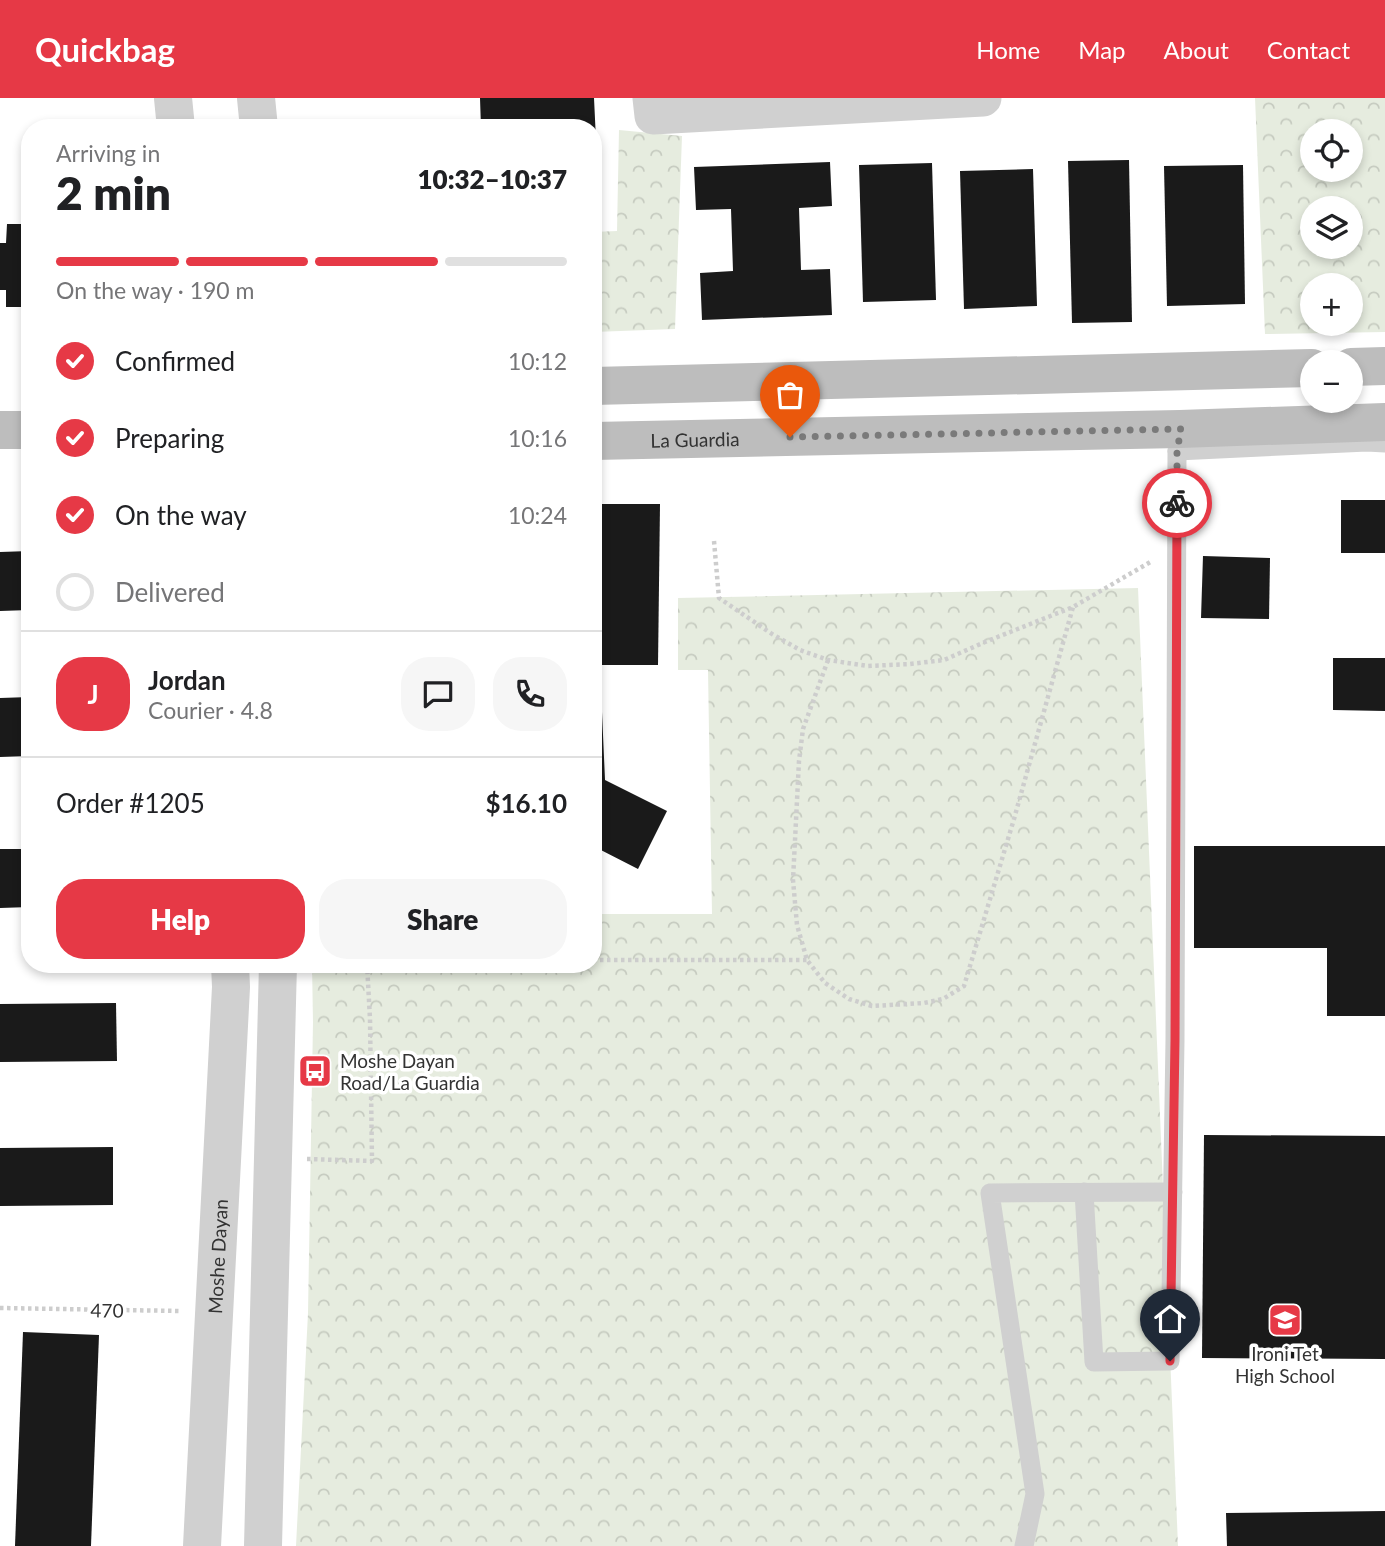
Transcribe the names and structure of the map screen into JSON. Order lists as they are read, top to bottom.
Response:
{
  "streets": {
    "main road": ["La Guardia"],
    "street": ["Moshe Dayan"],
    "path": ["470"]
  },
  "crossings": [
    ["Moshe Dayan", "470"]
  ],
  "places": {
    "bus stop": ["Moshe Dayan Road/La Guardia"],
    "school or university": ["Ironi Tet High School"]
  },
  "page": {
    "header": "Quickbag",
    "nav": [
      "Home",
      "Map",
      "About",
      "Contact"
    ],
    "map_buttons": ["+", "−"],
    "heading": ["2 min", "Arriving in", "10:32–10:37"],
    "panel": [
      "Jordan",
      "Courier · 4.8",
      "Order #1205",
      "$16.10"
    ],
    "bar": "On the way · 190 m",
    "list": [
      ["Confirmed", "10:12"],
      ["Preparing", "10:16"],
      ["On the way", "10:24"],
      "Delivered"
    ],
    "round": "J",
    "buttons": ["Help", "Share"]
  }
}
